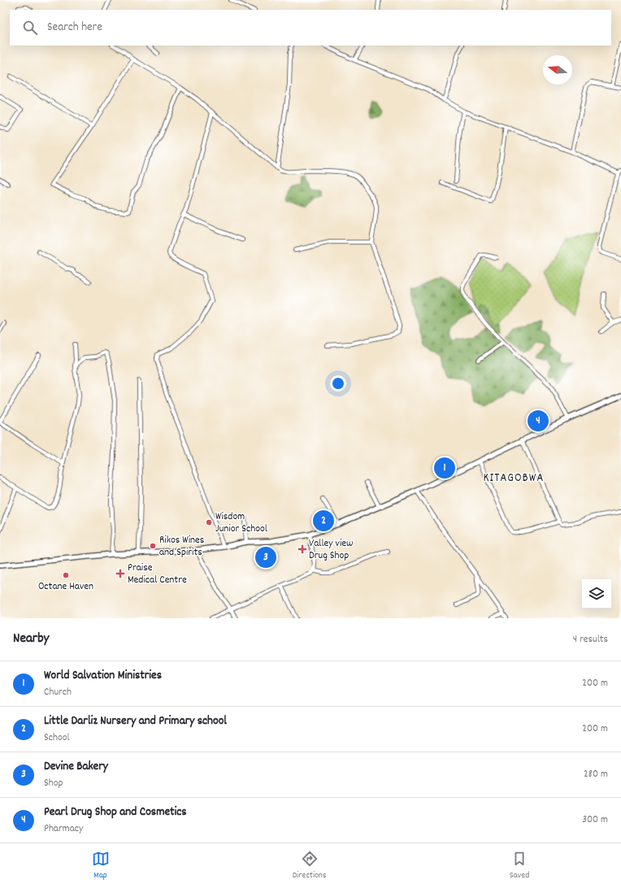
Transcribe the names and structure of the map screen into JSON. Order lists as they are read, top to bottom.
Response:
{
  "districts": ["KITAGOBWA"],
  "places": {
    "other": ["Wisdom Junior School", "Rikos Wines and Spirits", "Octane Haven"],
    "health": ["Valley view Drug Shop", "Praise Medical Centre"]
  },
  "north": "left",
  "page": {
    "search": "Search here",
    "pins": [
      "4",
      "1",
      "2",
      "3"
    ],
    "heading": ["Nearby", "4 results"],
    "list": [
      {
        "mark": "1",
        "name": "World Salvation Ministries",
        "note": "Church",
        "value": "200 m"
      },
      {
        "mark": "2",
        "name": "Little Darliz Nursery and Primary school",
        "note": "School",
        "value": "200 m"
      },
      {
        "mark": "3",
        "name": "Devine Bakery",
        "note": "Shop",
        "value": "280 m"
      },
      {
        "mark": "4",
        "name": "Pearl Drug Shop and Cosmetics",
        "note": "Pharmacy",
        "value": "300 m"
      }
    ],
    "nav": ["Map", "Directions", "Saved"]
  }
}
